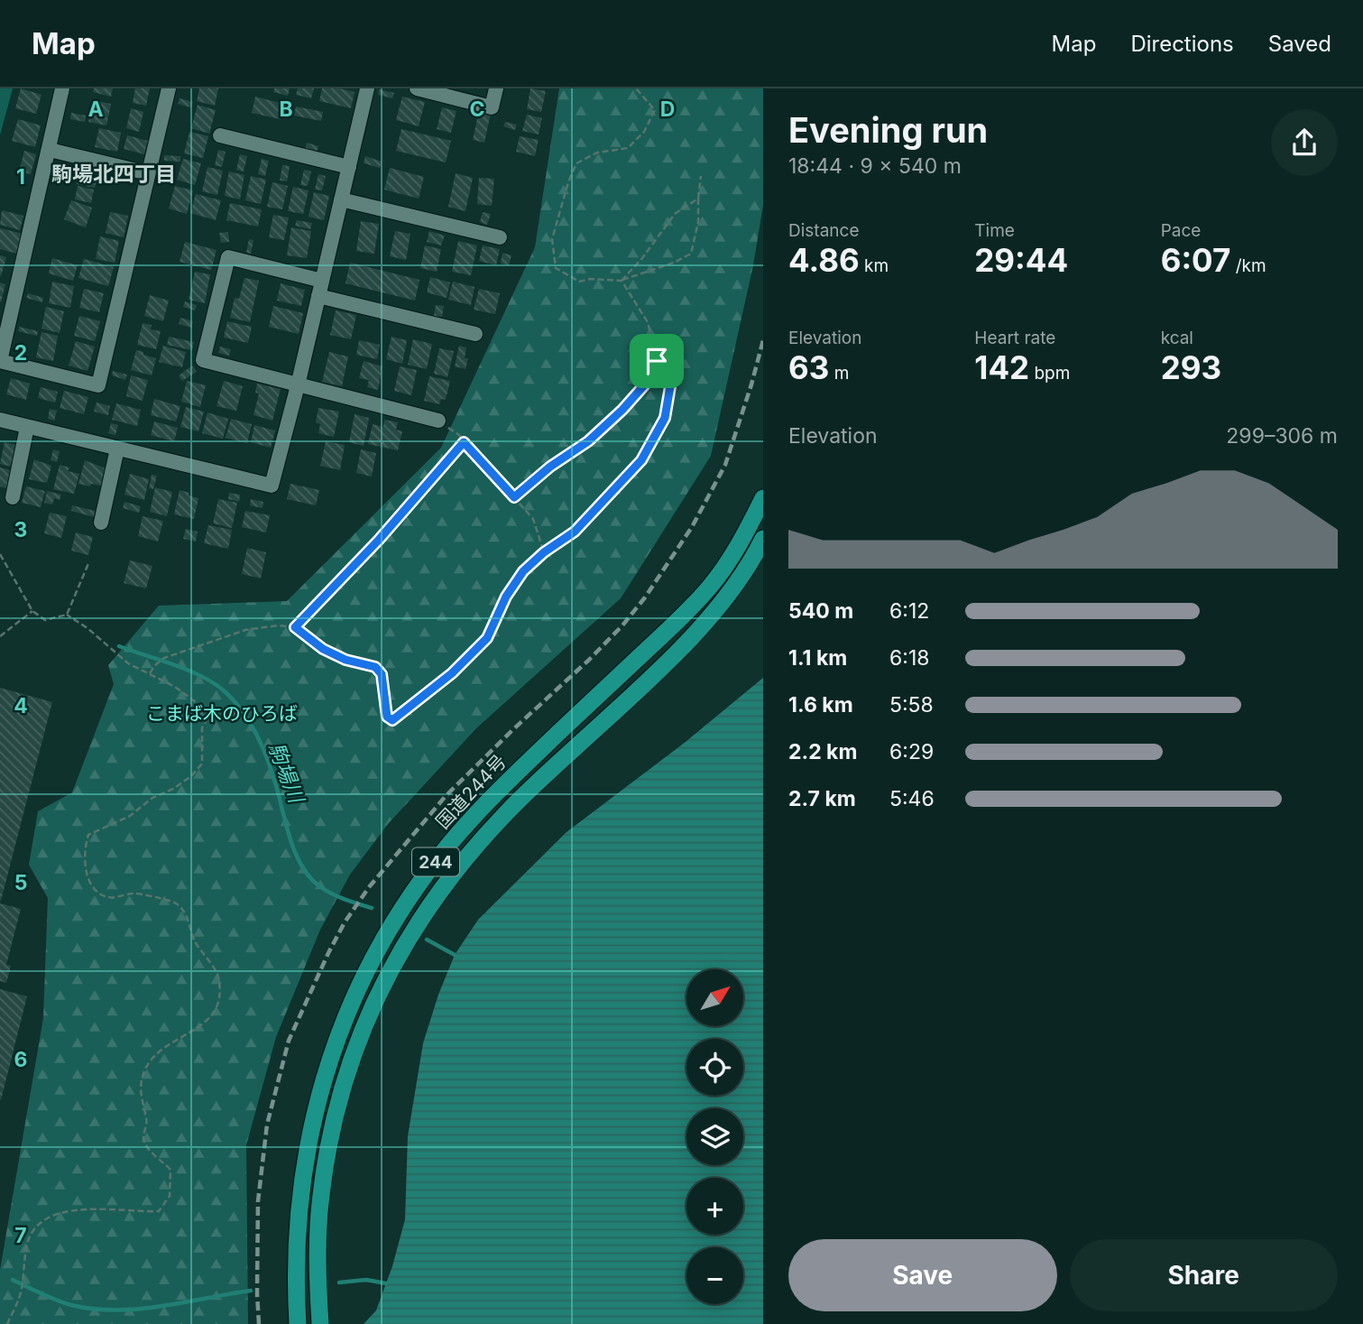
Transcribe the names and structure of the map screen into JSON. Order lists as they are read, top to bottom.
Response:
{
  "streets": {
    "highway": ["国道244号", "244"]
  },
  "districts": ["駒場北四丁目"],
  "water": ["駒場川"],
  "parks": ["こまば木のひろば"],
  "north": "top right",
  "page": {
    "header": "Map",
    "nav": ["Map", "Directions", "Saved"],
    "heading": ["Evening run", "18:44 · 9 × 540 m"],
    "stats": [
      ["Distance", "4.86 km"],
      ["Time", "29:44"],
      ["Pace", "6:07 /km"],
      ["Elevation", "63 m"],
      ["Heart rate", "142 bpm"],
      ["kcal", "293"]
    ],
    "chart": ["Elevation", "299–306 m"],
    "list": [
      {
        "name": "540 m",
        "note": "6:12"
      },
      {
        "name": "1.1 km",
        "note": "6:18"
      },
      {
        "name": "1.6 km",
        "note": "5:58"
      },
      {
        "name": "2.2 km",
        "note": "6:29"
      },
      {
        "name": "2.7 km",
        "note": "5:46"
      }
    ],
    "map_buttons": ["+", "−"],
    "buttons": ["Save", "Share"]
  },
  "grid": {
    "columns": [
      "A",
      "B",
      "C",
      "D"
    ],
    "rows": [
      "1",
      "2",
      "3",
      "4",
      "5",
      "6",
      "7"
    ]
  }
}
